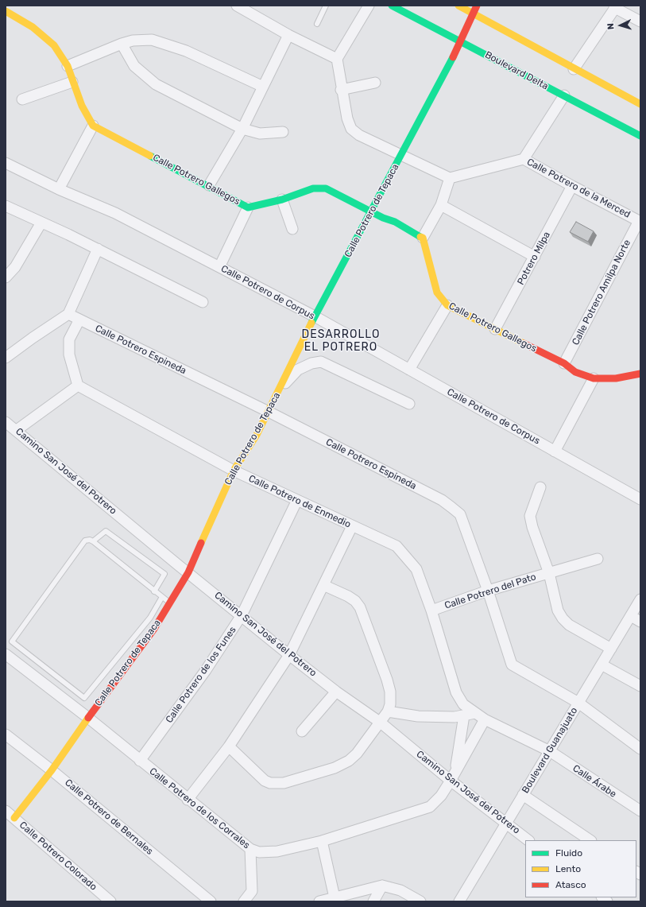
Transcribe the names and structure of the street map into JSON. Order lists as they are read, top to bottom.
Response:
{
  "streets": {
    "street": [
      "Boulevard Delta",
      "Calle Potrero Gallegos",
      "Calle Potrero de la Merced",
      "Calle Potrero de Tepaca",
      "Potrero Milpa",
      "Calle Potrero de Corpus",
      "Calle Potrero Amilpa Norte",
      "Calle Potrero Espineda",
      "Camino San José del Potrero",
      "Calle Potrero de Enmedio",
      "Calle Potrero del Pato",
      "Calle Potrero de los Funes",
      "Boulevard Guanajuato",
      "Calle Árabe",
      "Calle Potrero de los Corrales",
      "Calle Potrero de Bernales",
      "Calle Potrero Colorado"
    ]
  },
  "crossings": [
    ["Boulevard Delta", "Calle Potrero de Tepaca"],
    ["Calle Potrero Gallegos", "Calle Potrero de Tepaca"],
    ["Calle Potrero Gallegos", "Potrero Milpa"],
    ["Calle Potrero Gallegos", "Calle Potrero Amilpa Norte"],
    ["Calle Potrero de la Merced", "Potrero Milpa"],
    ["Calle Potrero de la Merced", "Calle Potrero Amilpa Norte"],
    ["Calle Potrero de Tepaca", "Calle Potrero de Corpus"],
    ["Calle Potrero de Tepaca", "Calle Potrero Espineda"],
    ["Calle Potrero de Tepaca", "Camino San José del Potrero"],
    ["Calle Potrero de Tepaca", "Calle Potrero de Enmedio"],
    ["Calle Potrero de Tepaca", "Calle Potrero de los Corrales"],
    ["Calle Potrero de Tepaca", "Calle Potrero de Bernales"],
    ["Calle Potrero de Tepaca", "Calle Potrero Colorado"],
    ["Calle Potrero Espineda", "Calle Potrero del Pato"],
    ["Calle Potrero Espineda", "Boulevard Guanajuato"],
    ["Camino San José del Potrero", "Calle Potrero de los Funes"],
    ["Camino San José del Potrero", "Boulevard Guanajuato"],
    ["Camino San José del Potrero", "Calle Potrero de los Corrales"],
    ["Calle Potrero de Enmedio", "Calle Potrero del Pato"],
    ["Calle Potrero de Enmedio", "Calle Potrero de los Funes"],
    ["Calle Potrero de Enmedio", "Boulevard Guanajuato"],
    ["Calle Potrero de Enmedio", "Calle Árabe"],
    ["Calle Potrero de los Funes", "Calle Potrero de los Corrales"],
    ["Boulevard Guanajuato", "Calle Árabe"]
  ],
  "districts": ["DESARROLLO EL POTRERO"],
  "legend": ["Fluido", "Lento", "Atasco"],
  "north": "left"
}
